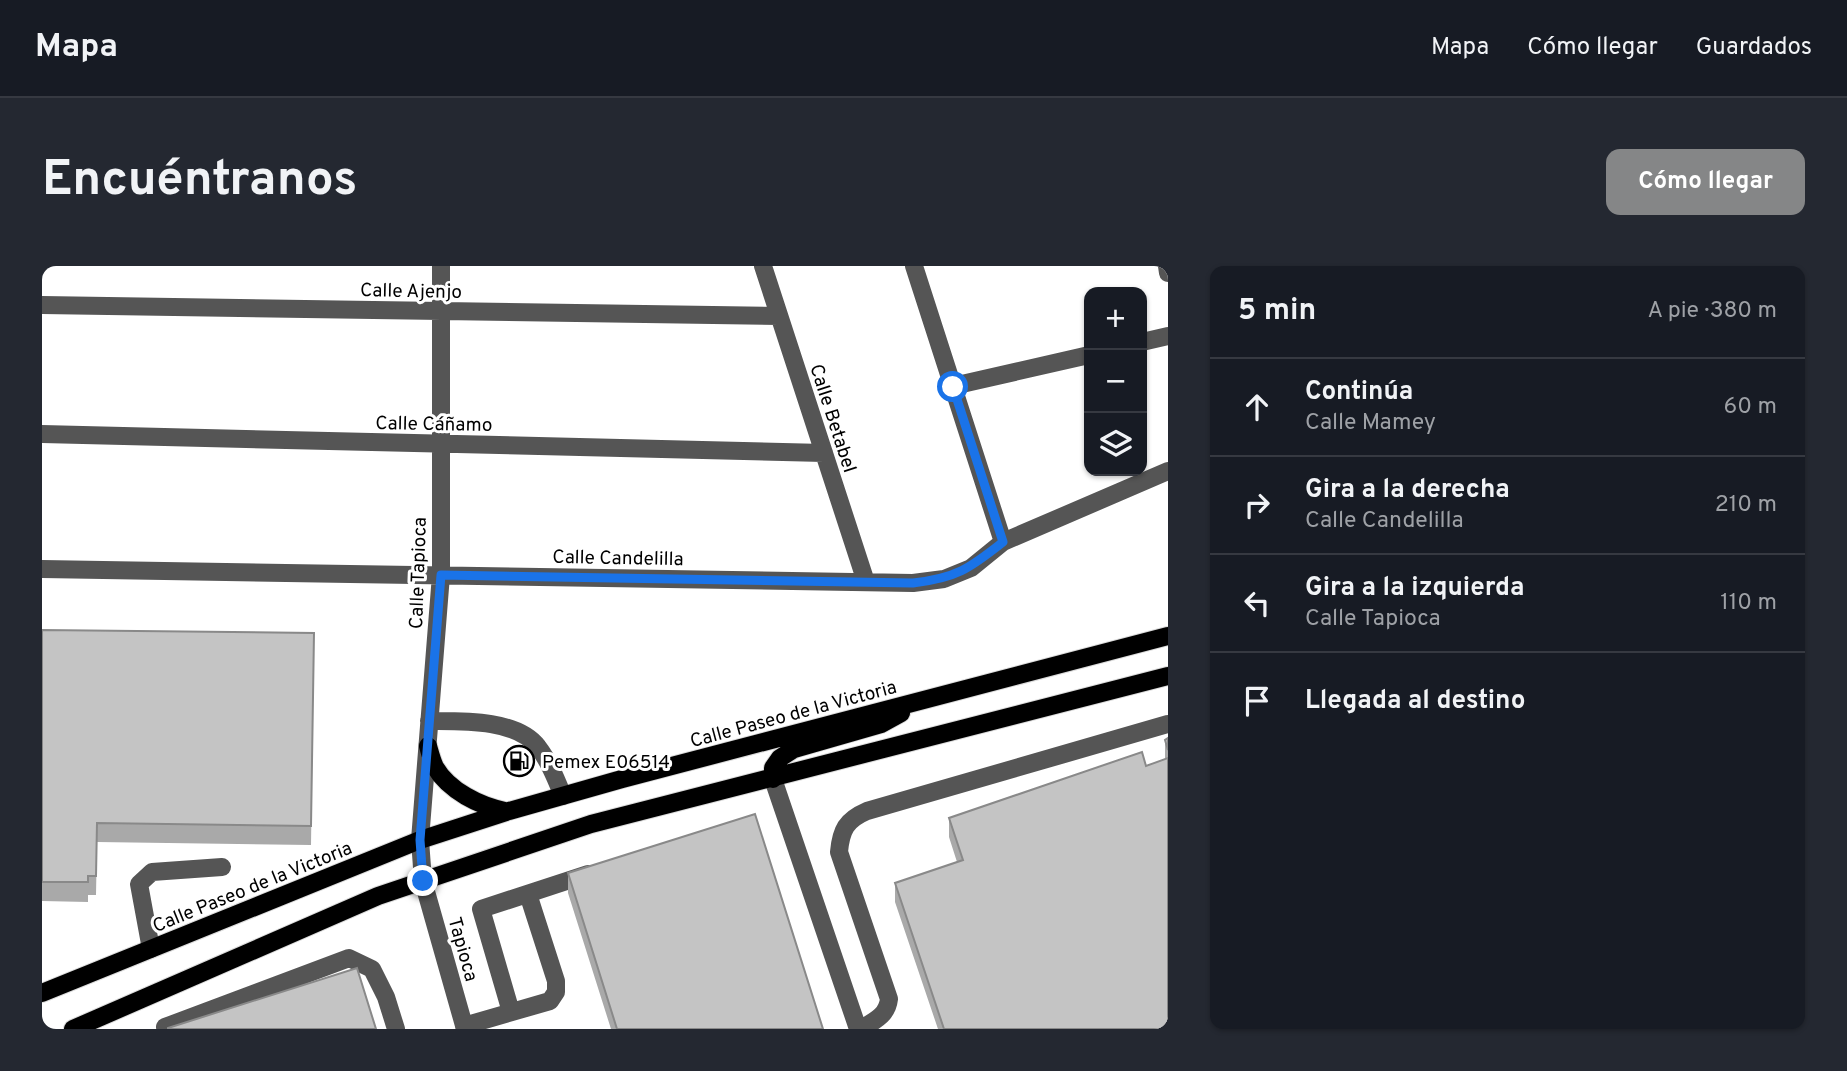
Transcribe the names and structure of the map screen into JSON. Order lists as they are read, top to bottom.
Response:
{
  "streets": {
    "main road": ["Calle Paseo de la Victoria"],
    "street": [
      "Calle Ajenjo",
      "Calle Betabel",
      "Calle Cáñamo",
      "Calle Candelilla",
      "Calle Tapioca",
      "Tapioca"
    ]
  },
  "crossings": [
    ["Calle Ajenjo", "Calle Betabel"],
    ["Calle Ajenjo", "Calle Tapioca"],
    ["Calle Betabel", "Calle Cáñamo"],
    ["Calle Betabel", "Calle Candelilla"],
    ["Calle Cáñamo", "Calle Tapioca"],
    ["Calle Candelilla", "Calle Tapioca"],
    ["Calle Tapioca", "Calle Paseo de la Victoria"],
    ["Calle Tapioca", "Tapioca"]
  ],
  "places": {
    "fuel station": ["Pemex E06514"]
  },
  "page": {
    "header": "Mapa",
    "nav": ["Mapa", "Cómo llegar", "Guardados"],
    "buttons": "Cómo llegar",
    "title": "Encuéntranos",
    "heading": ["5 min", "A pie · 380 m"],
    "map_buttons": ["+", "−"],
    "list": [
      ["Continúa", "Calle Mamey", "60 m"],
      ["Gira a la derecha", "Calle Candelilla", "210 m"],
      ["Gira a la izquierda", "Calle Tapioca", "110 m"],
      "Llegada al destino"
    ]
  }
}
